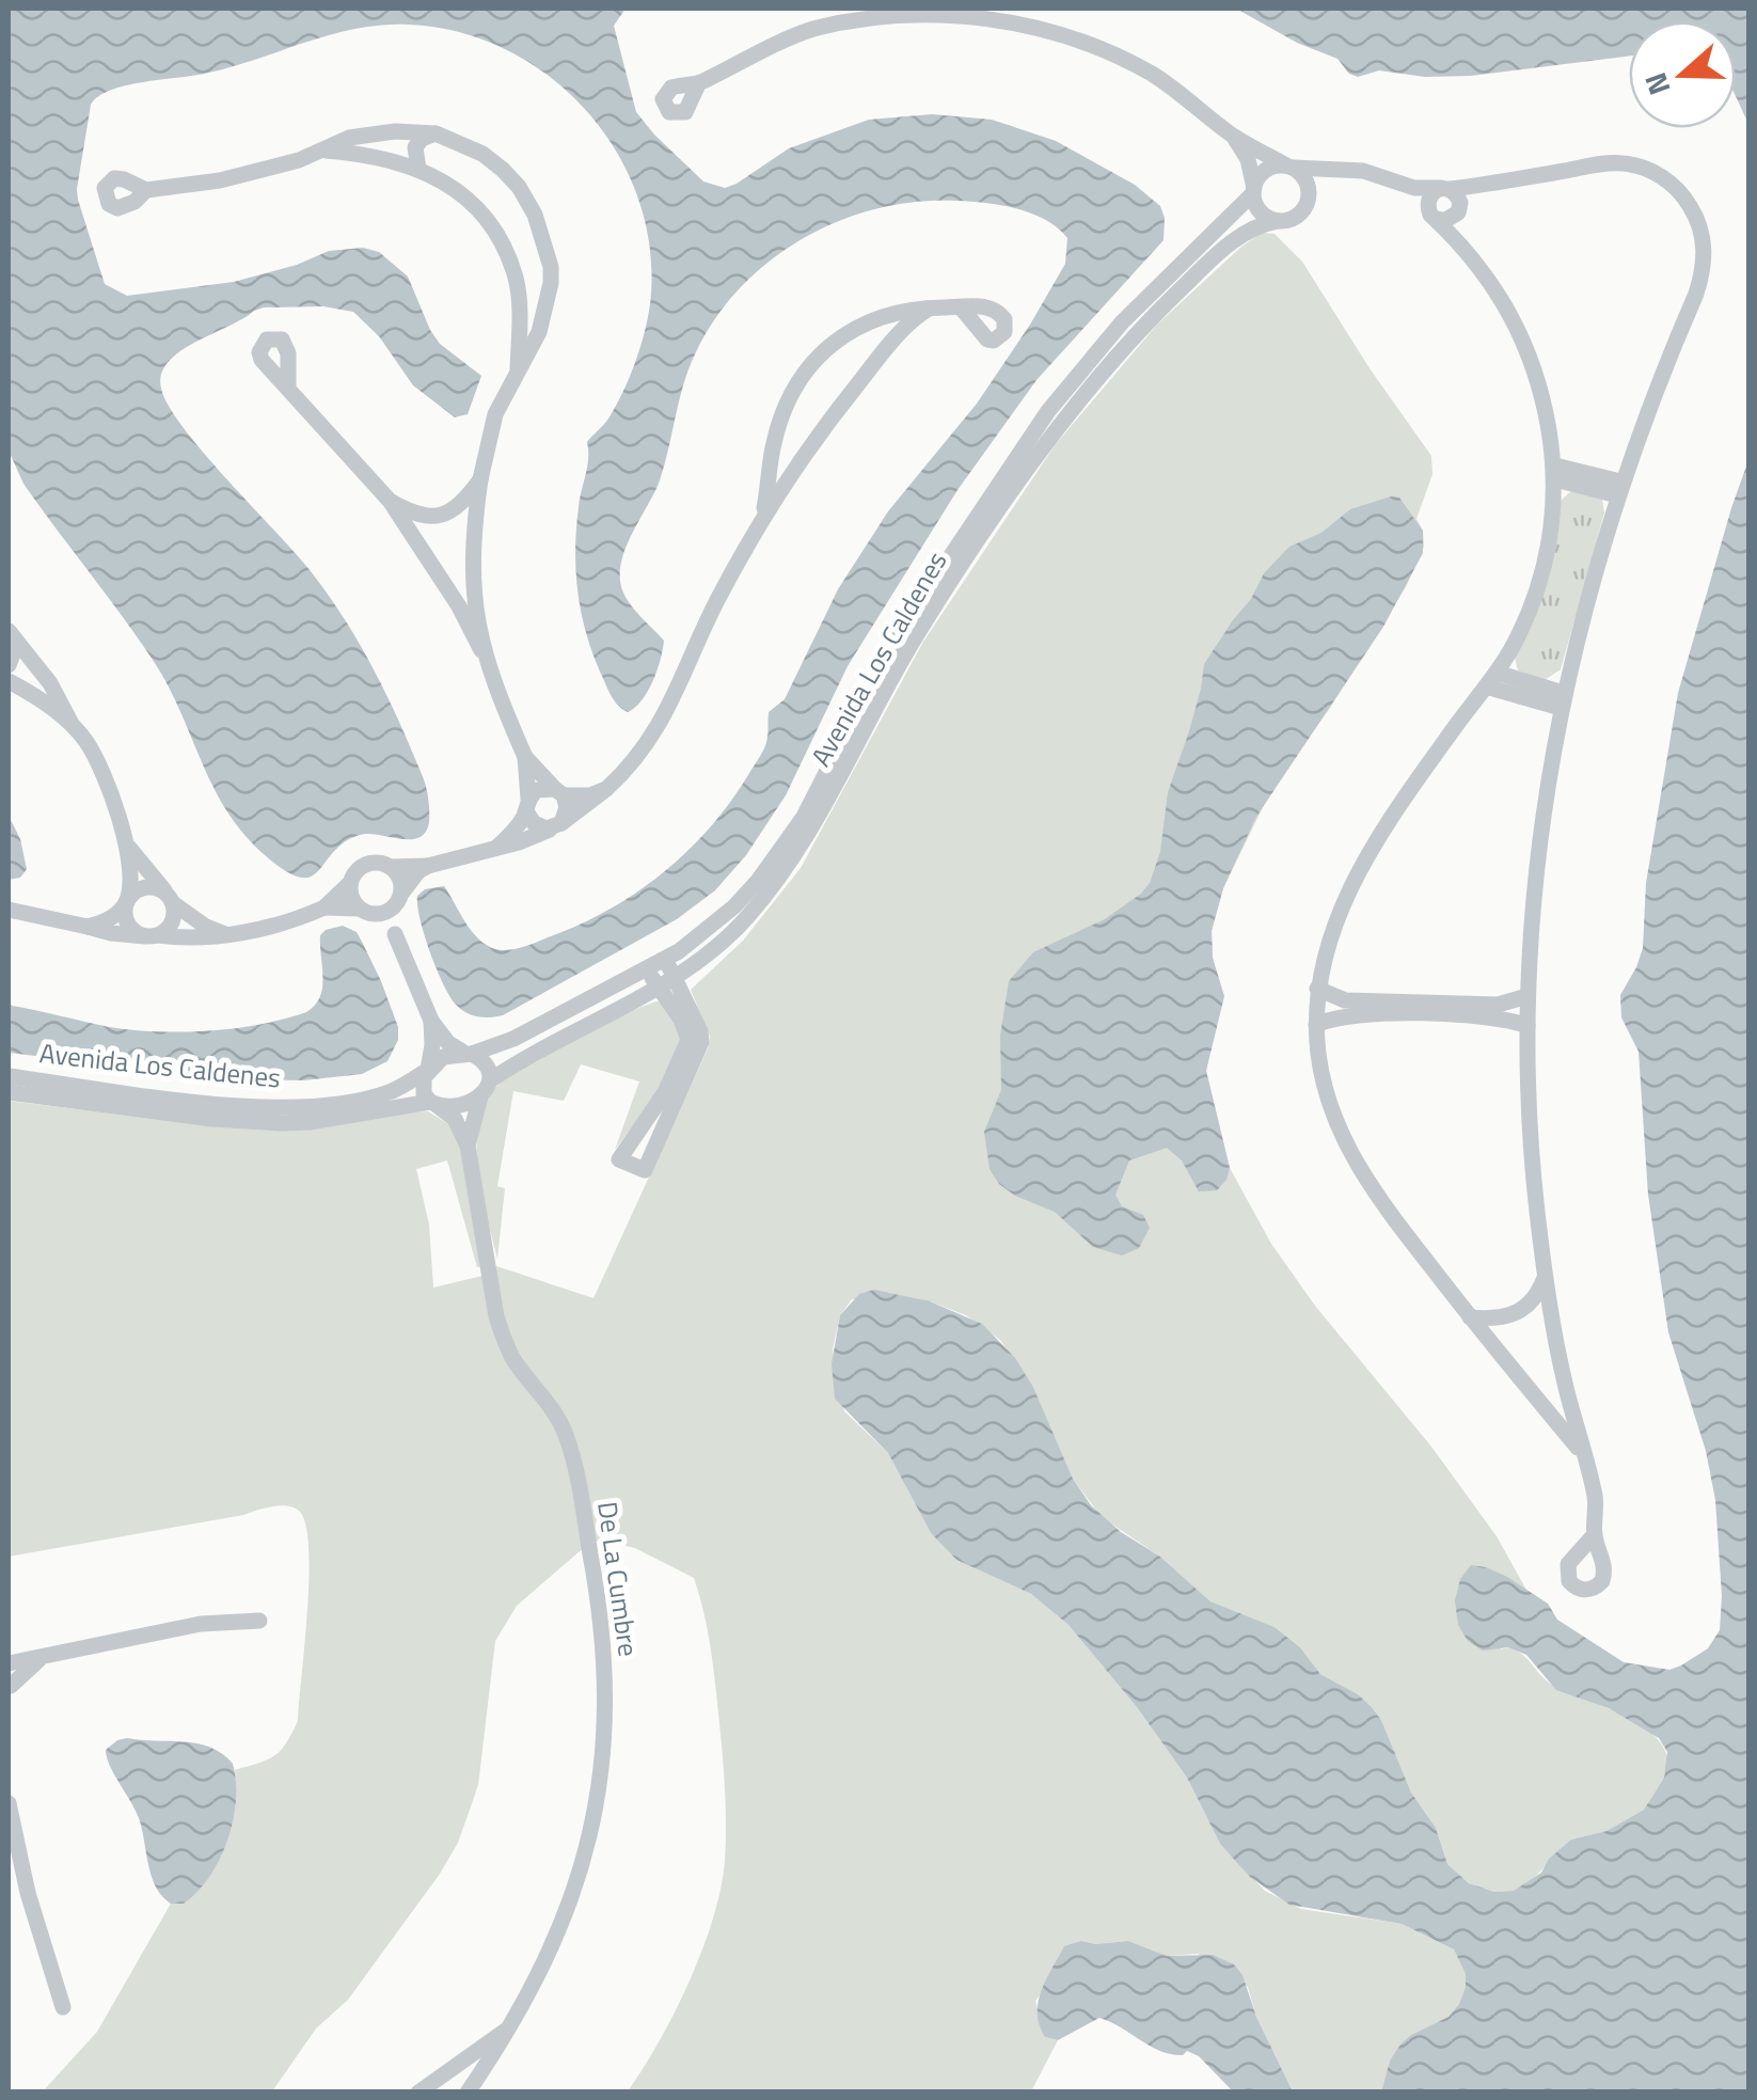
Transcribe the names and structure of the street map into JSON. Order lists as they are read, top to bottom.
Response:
{
  "streets": {
    "street": ["Avenida Los Caldenes", "De La Cumbre"]
  },
  "north": "left"
}
